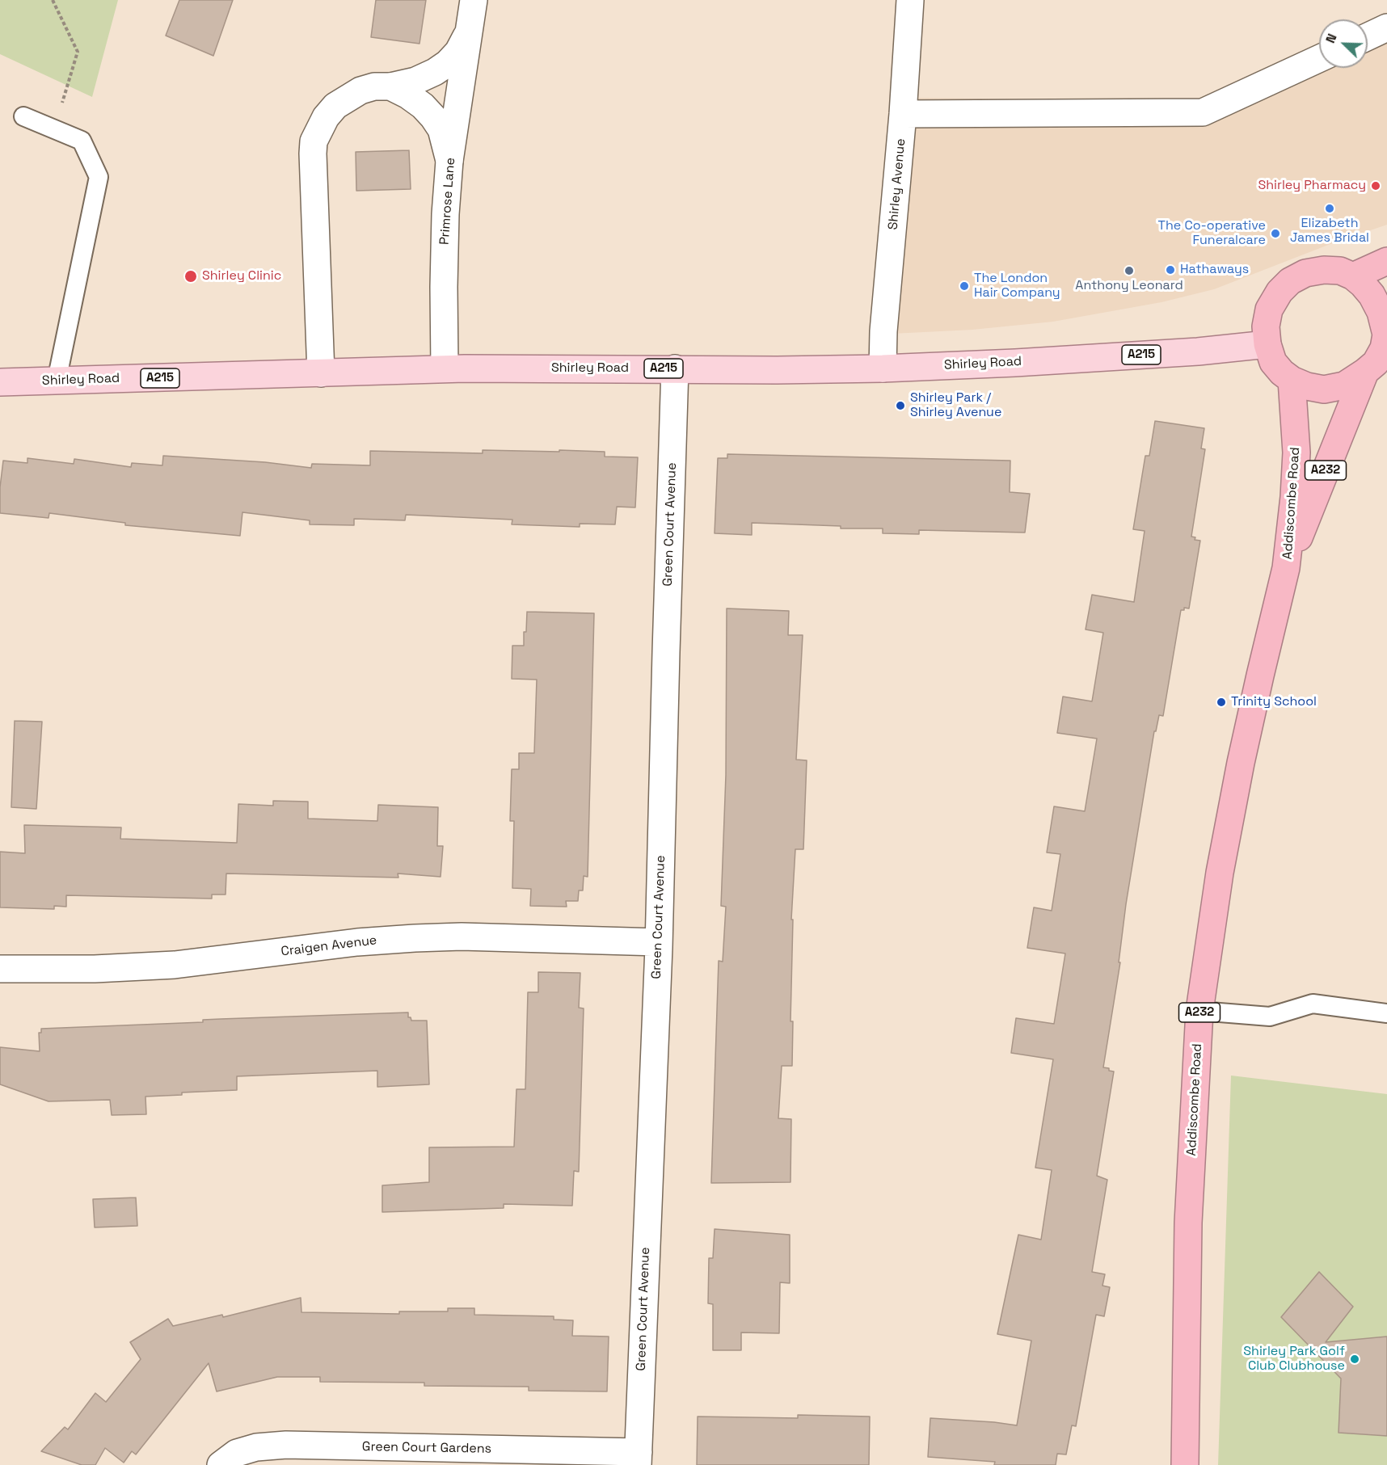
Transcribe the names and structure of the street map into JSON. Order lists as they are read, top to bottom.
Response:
{
  "streets": {
    "highway": ["A232", "Addiscombe Road"],
    "main road": ["A215", "Shirley Road"],
    "street": [
      "Shirley Avenue",
      "Primrose Lane",
      "Green Court Avenue",
      "Craigen Avenue",
      "Green Court Gardens"
    ]
  },
  "crossings": [
    ["Shirley Avenue", "Shirley Road"],
    ["Primrose Lane", "Shirley Road"],
    ["Shirley Road", "Addiscombe Road"],
    ["Shirley Road", "Green Court Avenue"],
    ["Green Court Avenue", "Craigen Avenue"],
    ["Green Court Avenue", "Green Court Gardens"]
  ],
  "places": [
    "Shirley Pharmacy",
    "Elizabeth James Bridal",
    "The Co-operative Funeralcare",
    "Hathaways",
    "Anthony Leonard",
    "Shirley Clinic",
    "The London Hair Company",
    "Shirley Park / Shirley Avenue",
    "Trinity School",
    "Shirley Park Golf Club Clubhouse"
  ],
  "north": "top left"
}
